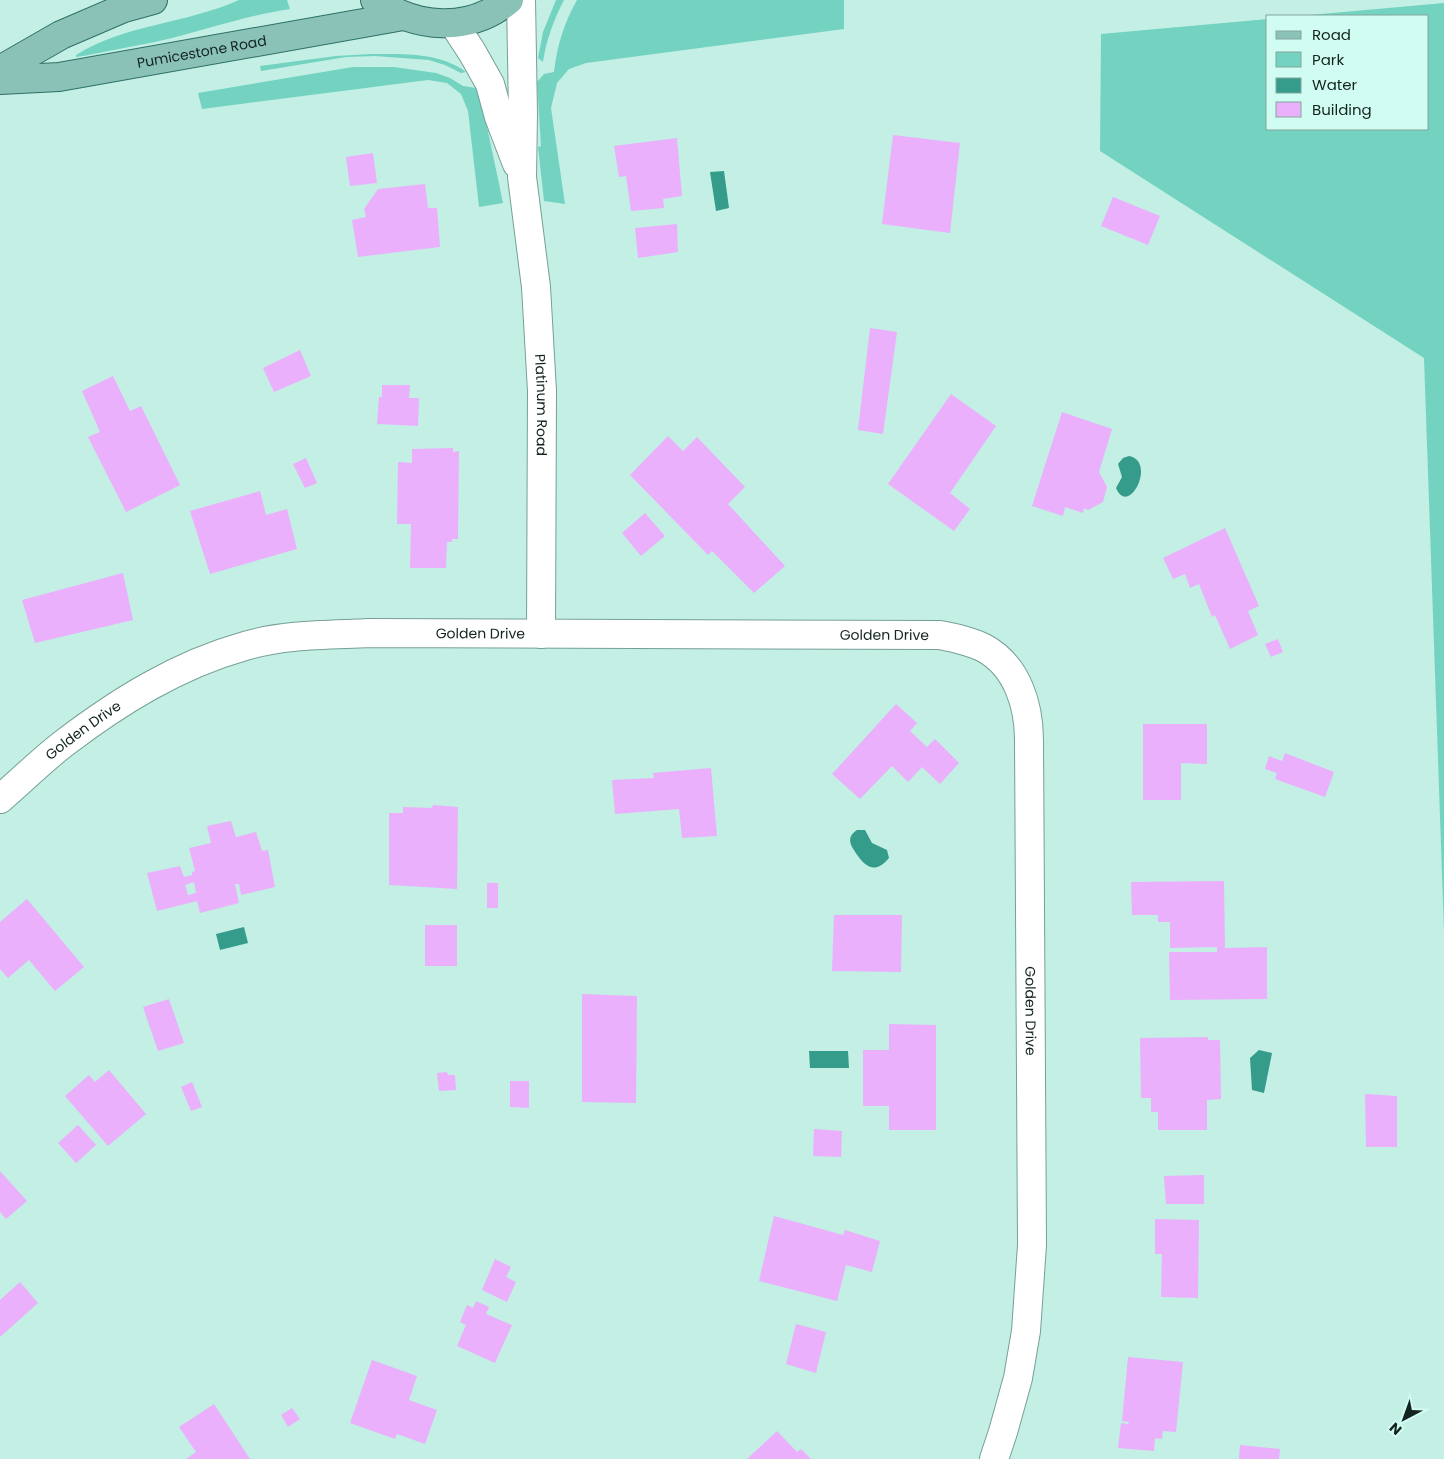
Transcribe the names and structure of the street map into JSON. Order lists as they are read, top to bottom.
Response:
{
  "streets": {
    "main road": ["Pumicestone Road"],
    "street": ["Platinum Road", "Golden Drive"]
  },
  "crossings": [
    ["Platinum Road", "Golden Drive"]
  ],
  "legend": [
    "Road",
    "Park",
    "Water",
    "Building"
  ],
  "north": "bottom left"
}
